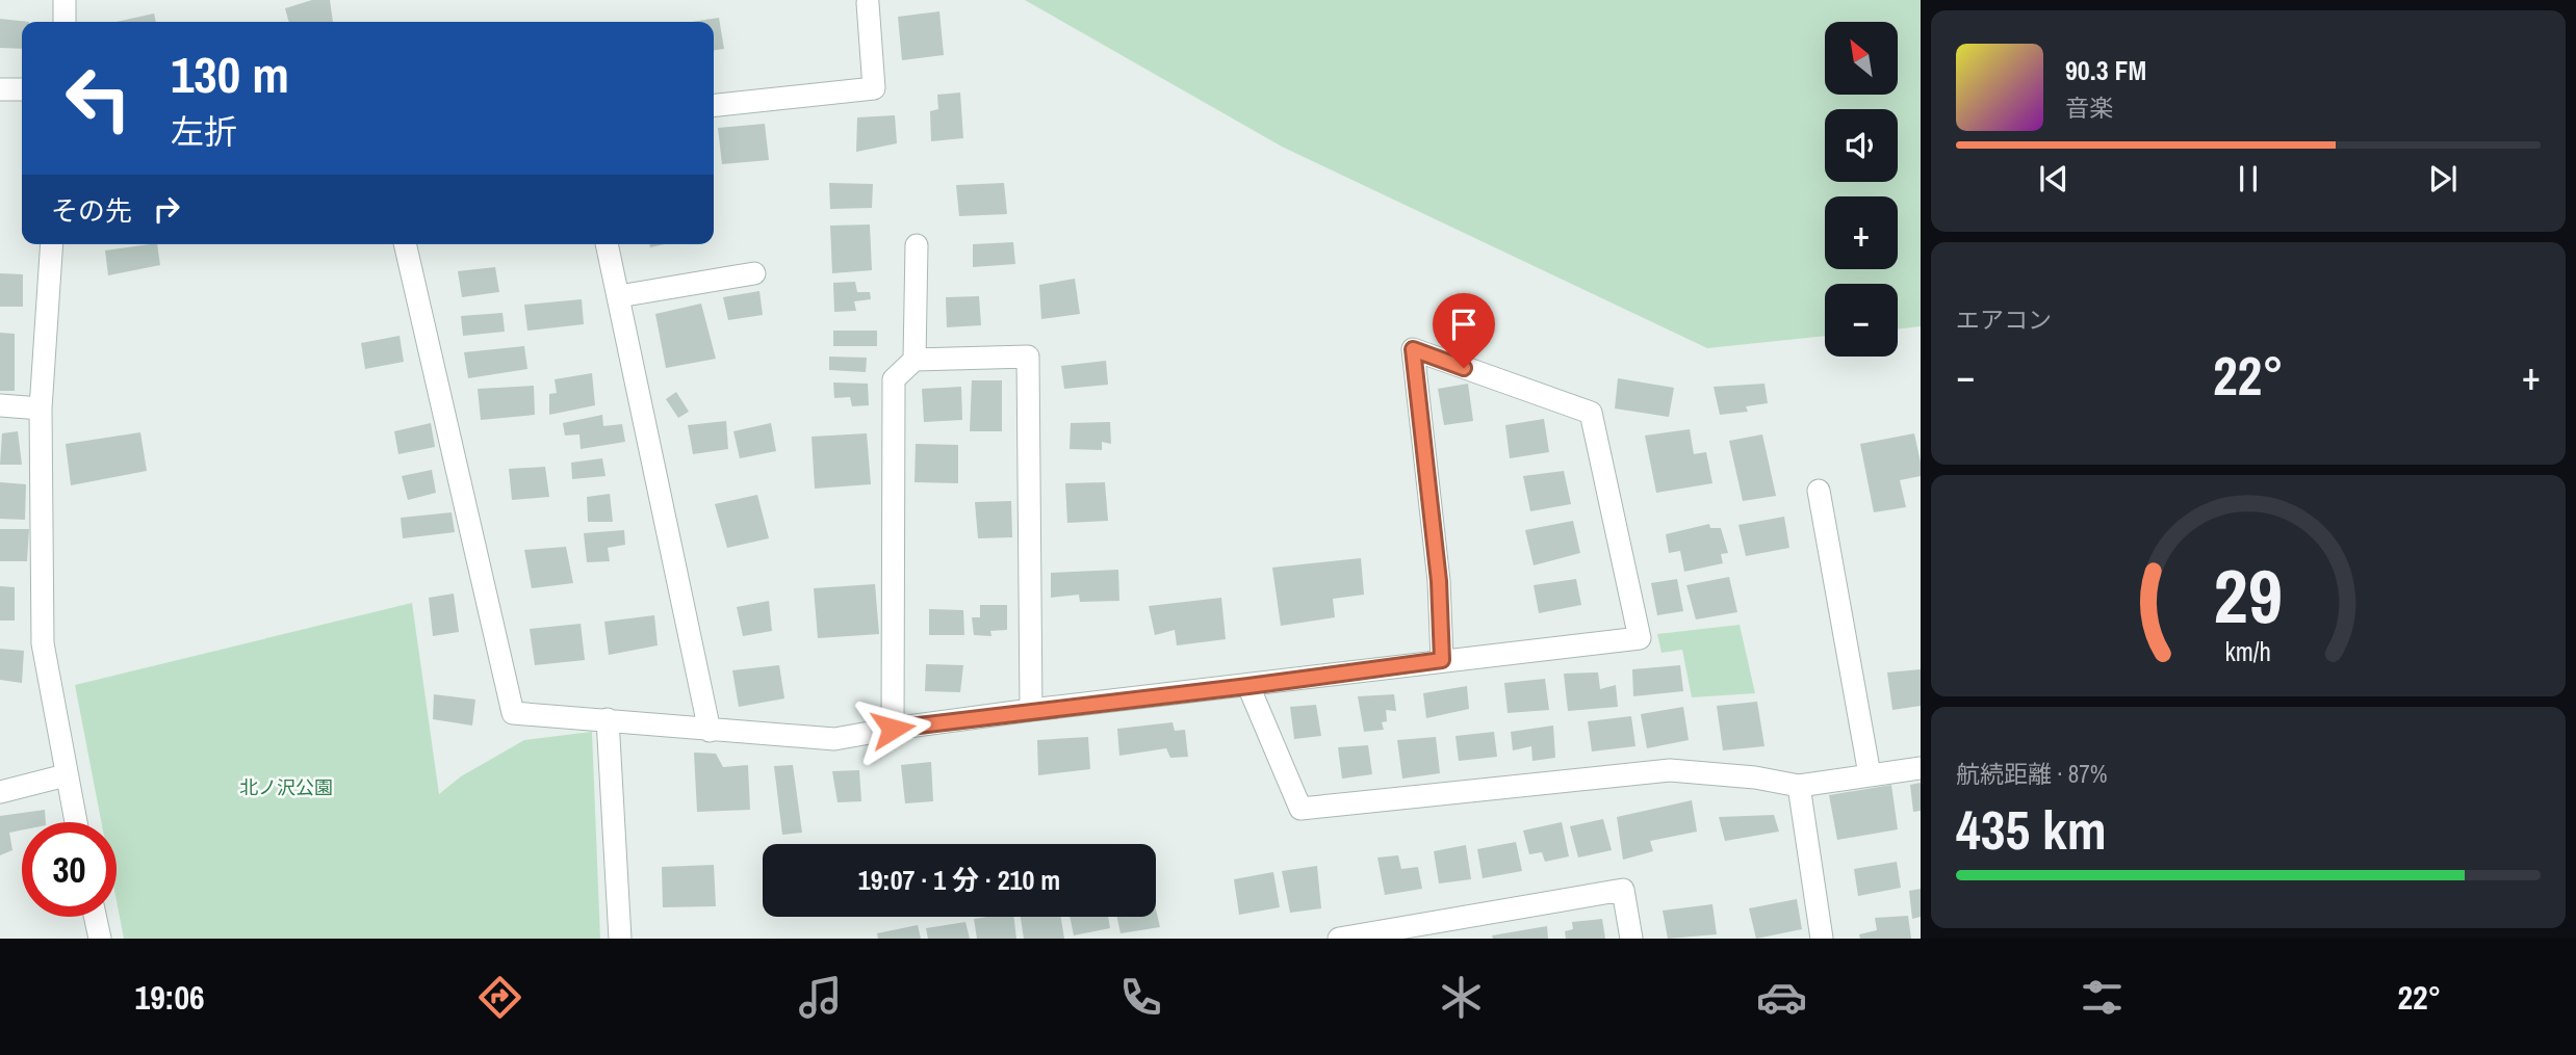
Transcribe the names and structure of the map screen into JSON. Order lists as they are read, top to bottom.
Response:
{
  "parks": ["北ノ沢公園"],
  "north": "top left",
  "page": {
    "map_buttons": ["+", "−"],
    "turn": ["130 m", "左折"],
    "song": ["90.3 FM", "音楽"],
    "then": "その先",
    "tile": [
      "エアコン",
      ["航続距離 · 87%", "435 km"]
    ],
    "heat": ["−", "22°", "+"],
    "limit": "30",
    "trip": "19:07 · 1 分 · 210 m",
    "tabs": ["19:06", "22°"],
    "gauge": ["29", "km/h"]
  }
}
